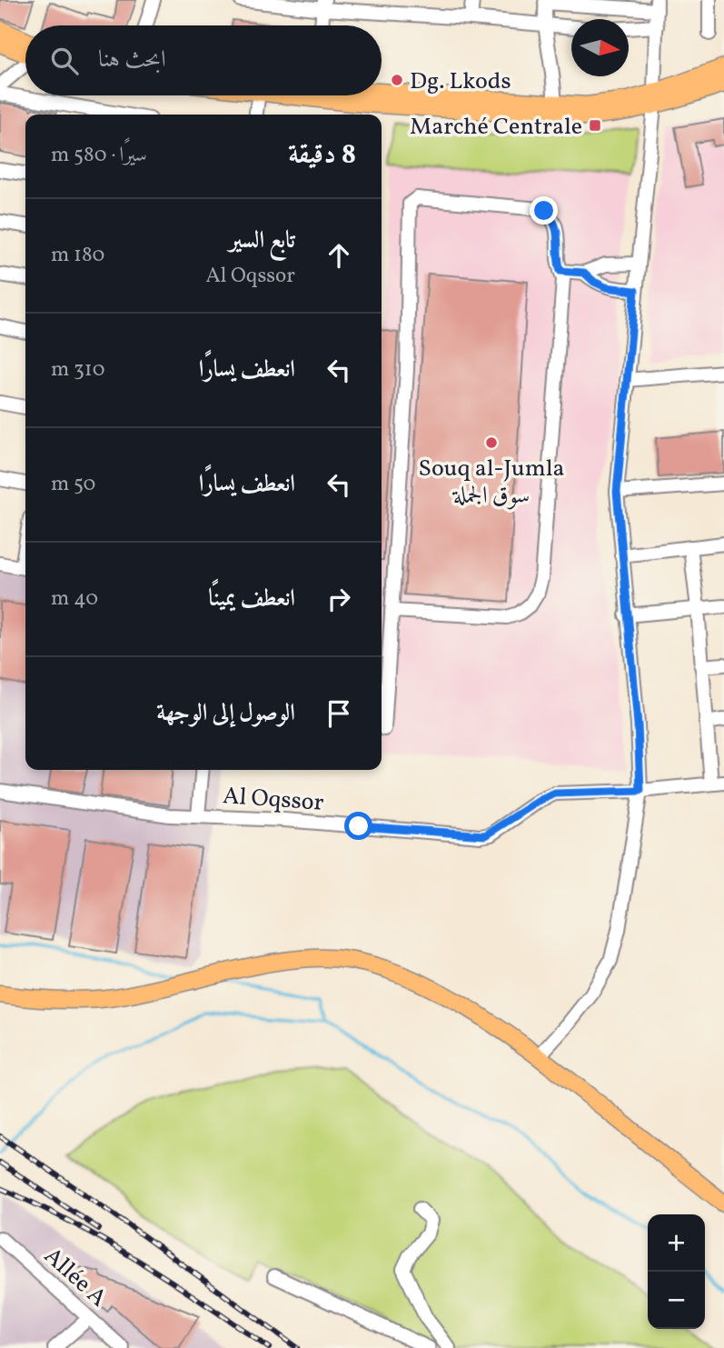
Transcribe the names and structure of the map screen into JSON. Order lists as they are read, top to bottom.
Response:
{
  "streets": {
    "street": ["Al Oqssor", "Allée A"]
  },
  "places": {
    "other": ["Dg. Lkods", "Souq al-Jumla سوق الجملة"],
    "transit": ["Marché Centrale"]
  },
  "north": "right",
  "page": {
    "search": "ابحث هنا",
    "heading": ["8 دقيقة", "سيرًا · 580 m"],
    "list": [
      ["تابع السير", "Al Oqssor", "180 m"],
      ["انعطف يسارًا", "310 m"],
      ["انعطف يسارًا", "50 m"],
      ["انعطف يمينًا", "40 m"],
      "الوصول إلى الوجهة"
    ],
    "map_buttons": ["+", "−"]
  }
}
